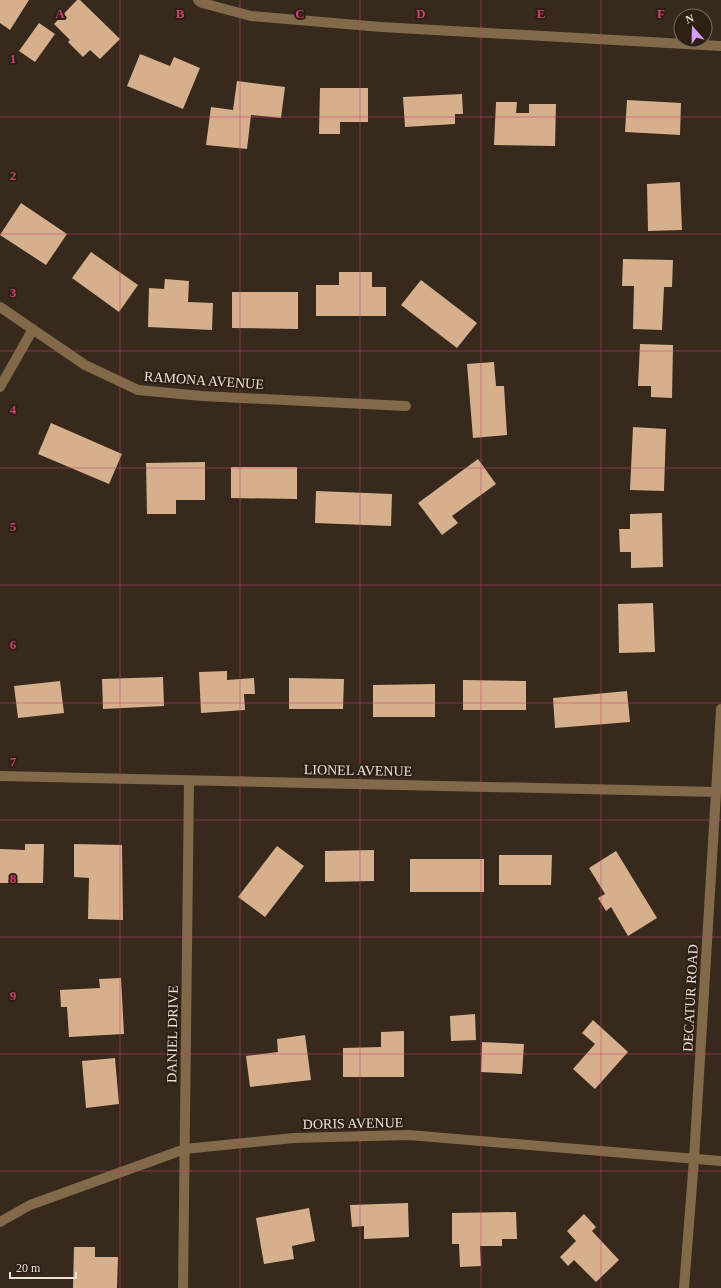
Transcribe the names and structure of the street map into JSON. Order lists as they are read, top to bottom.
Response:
{
  "streets": {
    "street": [
      "RAMONA AVENUE",
      "LIONEL AVENUE",
      "DECATUR ROAD",
      "DANIEL DRIVE",
      "DORIS AVENUE"
    ]
  },
  "crossings": [
    ["LIONEL AVENUE", "DECATUR ROAD"],
    ["LIONEL AVENUE", "DANIEL DRIVE"],
    ["DECATUR ROAD", "DORIS AVENUE"],
    ["DANIEL DRIVE", "DORIS AVENUE"]
  ],
  "scale_bar": "20 m",
  "north": "top",
  "grid": {
    "columns": [
      "A",
      "B",
      "C",
      "D",
      "E",
      "F"
    ],
    "rows": [
      "1",
      "2",
      "3",
      "4",
      "5",
      "6",
      "7",
      "8",
      "9"
    ]
  }
}
